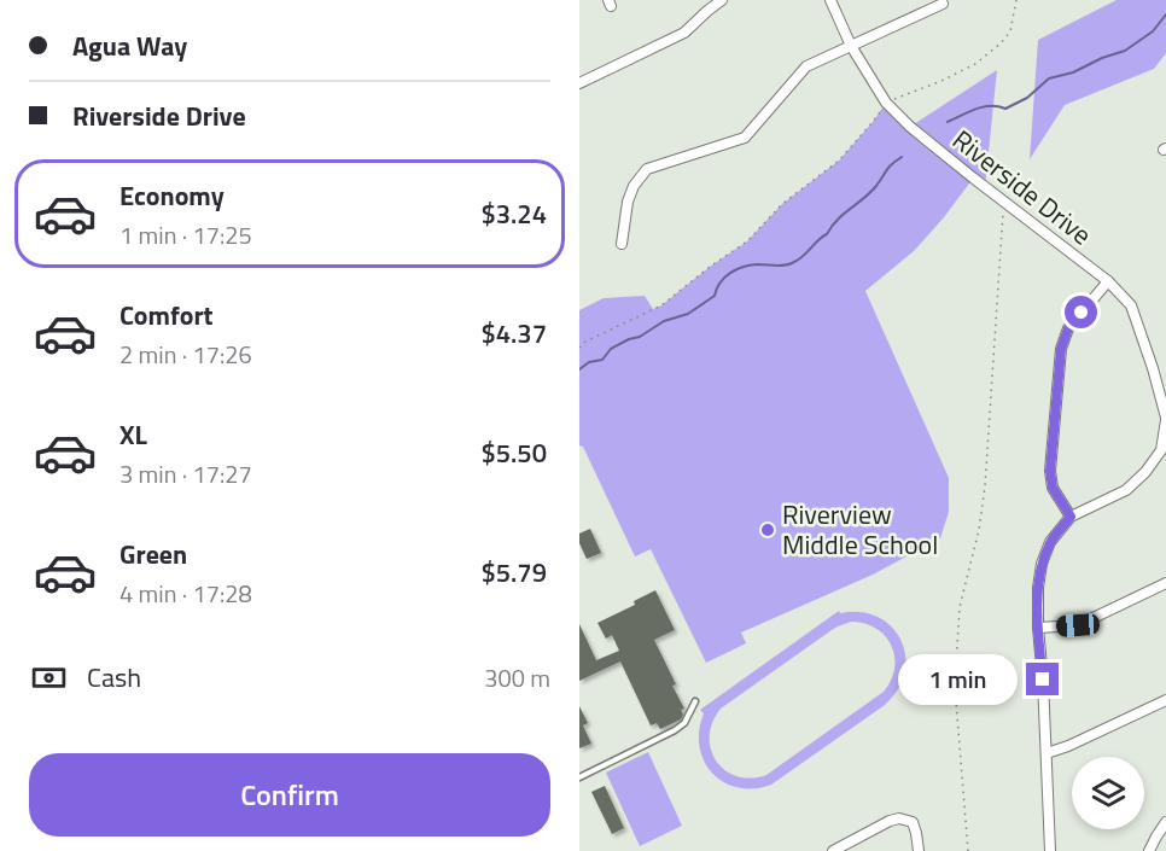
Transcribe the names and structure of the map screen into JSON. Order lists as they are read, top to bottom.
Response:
{
  "streets": {
    "street": ["Riverside Drive"]
  },
  "places": ["Riverview Middle School"],
  "page": {
    "banner": ["Agua Way", "Riverside Drive"],
    "list": [
      {
        "name": "Economy",
        "note": "1 min · 17:25",
        "value": "$3.24"
      },
      {
        "name": "Comfort",
        "note": "2 min · 17:26",
        "value": "$4.37"
      },
      {
        "name": "XL",
        "note": "3 min · 17:27",
        "value": "$5.50"
      },
      {
        "name": "Green",
        "note": "4 min · 17:28",
        "value": "$5.79"
      }
    ],
    "pay": ["Cash", "300 m"],
    "bubble": "1 min",
    "buttons": "Confirm"
  }
}
